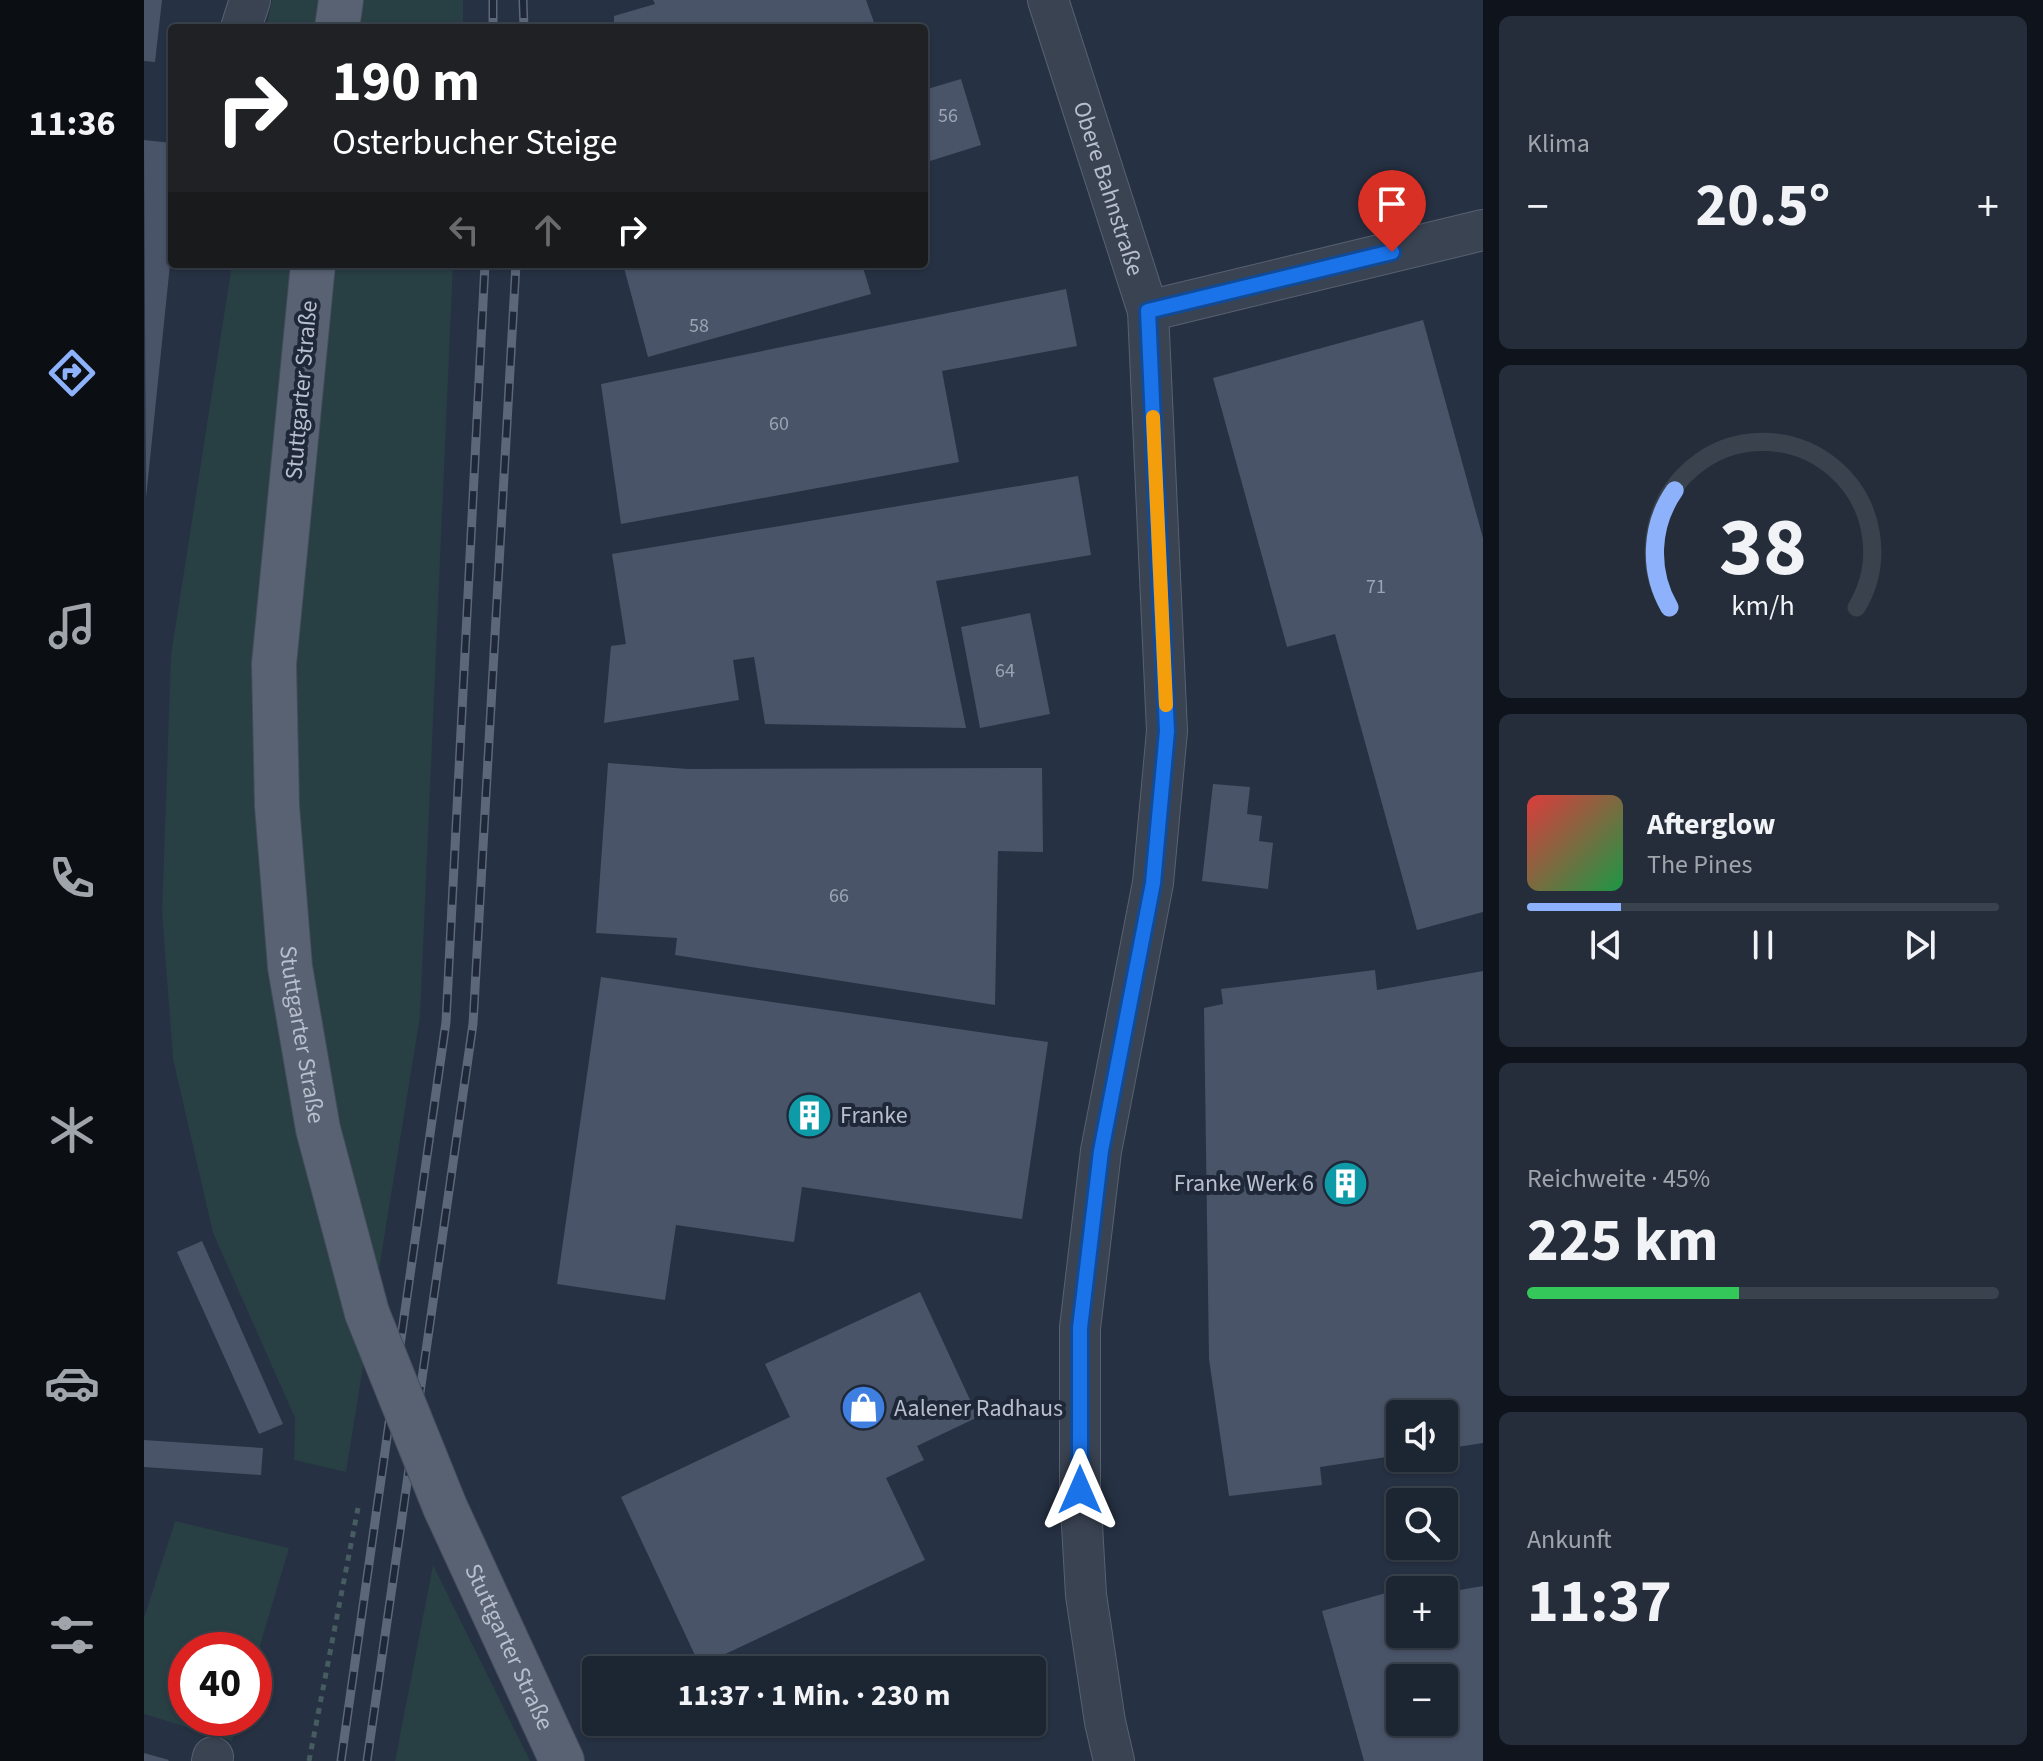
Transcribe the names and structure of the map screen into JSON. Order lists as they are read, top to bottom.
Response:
{
  "streets": {
    "main road": ["Stuttgarter Straße"],
    "street": ["Obere Bahnstraße"]
  },
  "places": {
    "building": ["Franke", "Franke Werk 6"],
    "shop": ["Aalener Radhaus"]
  },
  "house_numbers": [
    "56",
    "58",
    "60",
    "71",
    "64",
    "66"
  ],
  "page": {
    "tabs": "11:36",
    "tile": [
      "Klima",
      ["Reichweite · 45%", "225 km"],
      ["Ankunft", "11:37"]
    ],
    "turn": ["190 m", "Osterbucher Steige"],
    "heat": ["−", "20.5°", "+"],
    "song": ["Afterglow", "The Pines"],
    "map_buttons": ["+", "−"],
    "limit": "40",
    "trip": "11:37 · 1 Min. · 230 m",
    "gauge": ["38", "km/h"]
  }
}
